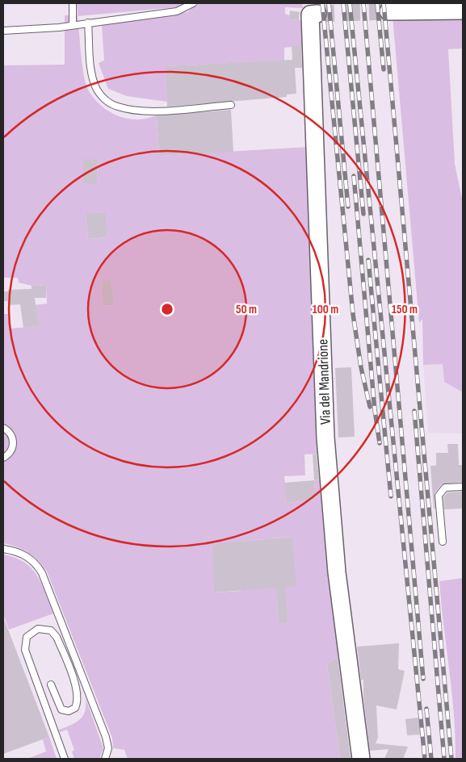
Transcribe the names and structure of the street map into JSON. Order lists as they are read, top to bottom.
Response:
{
  "streets": {
    "street": ["Via del Mandrione"]
  },
  "rings": ["50 m", "100 m", "150 m"]
}
